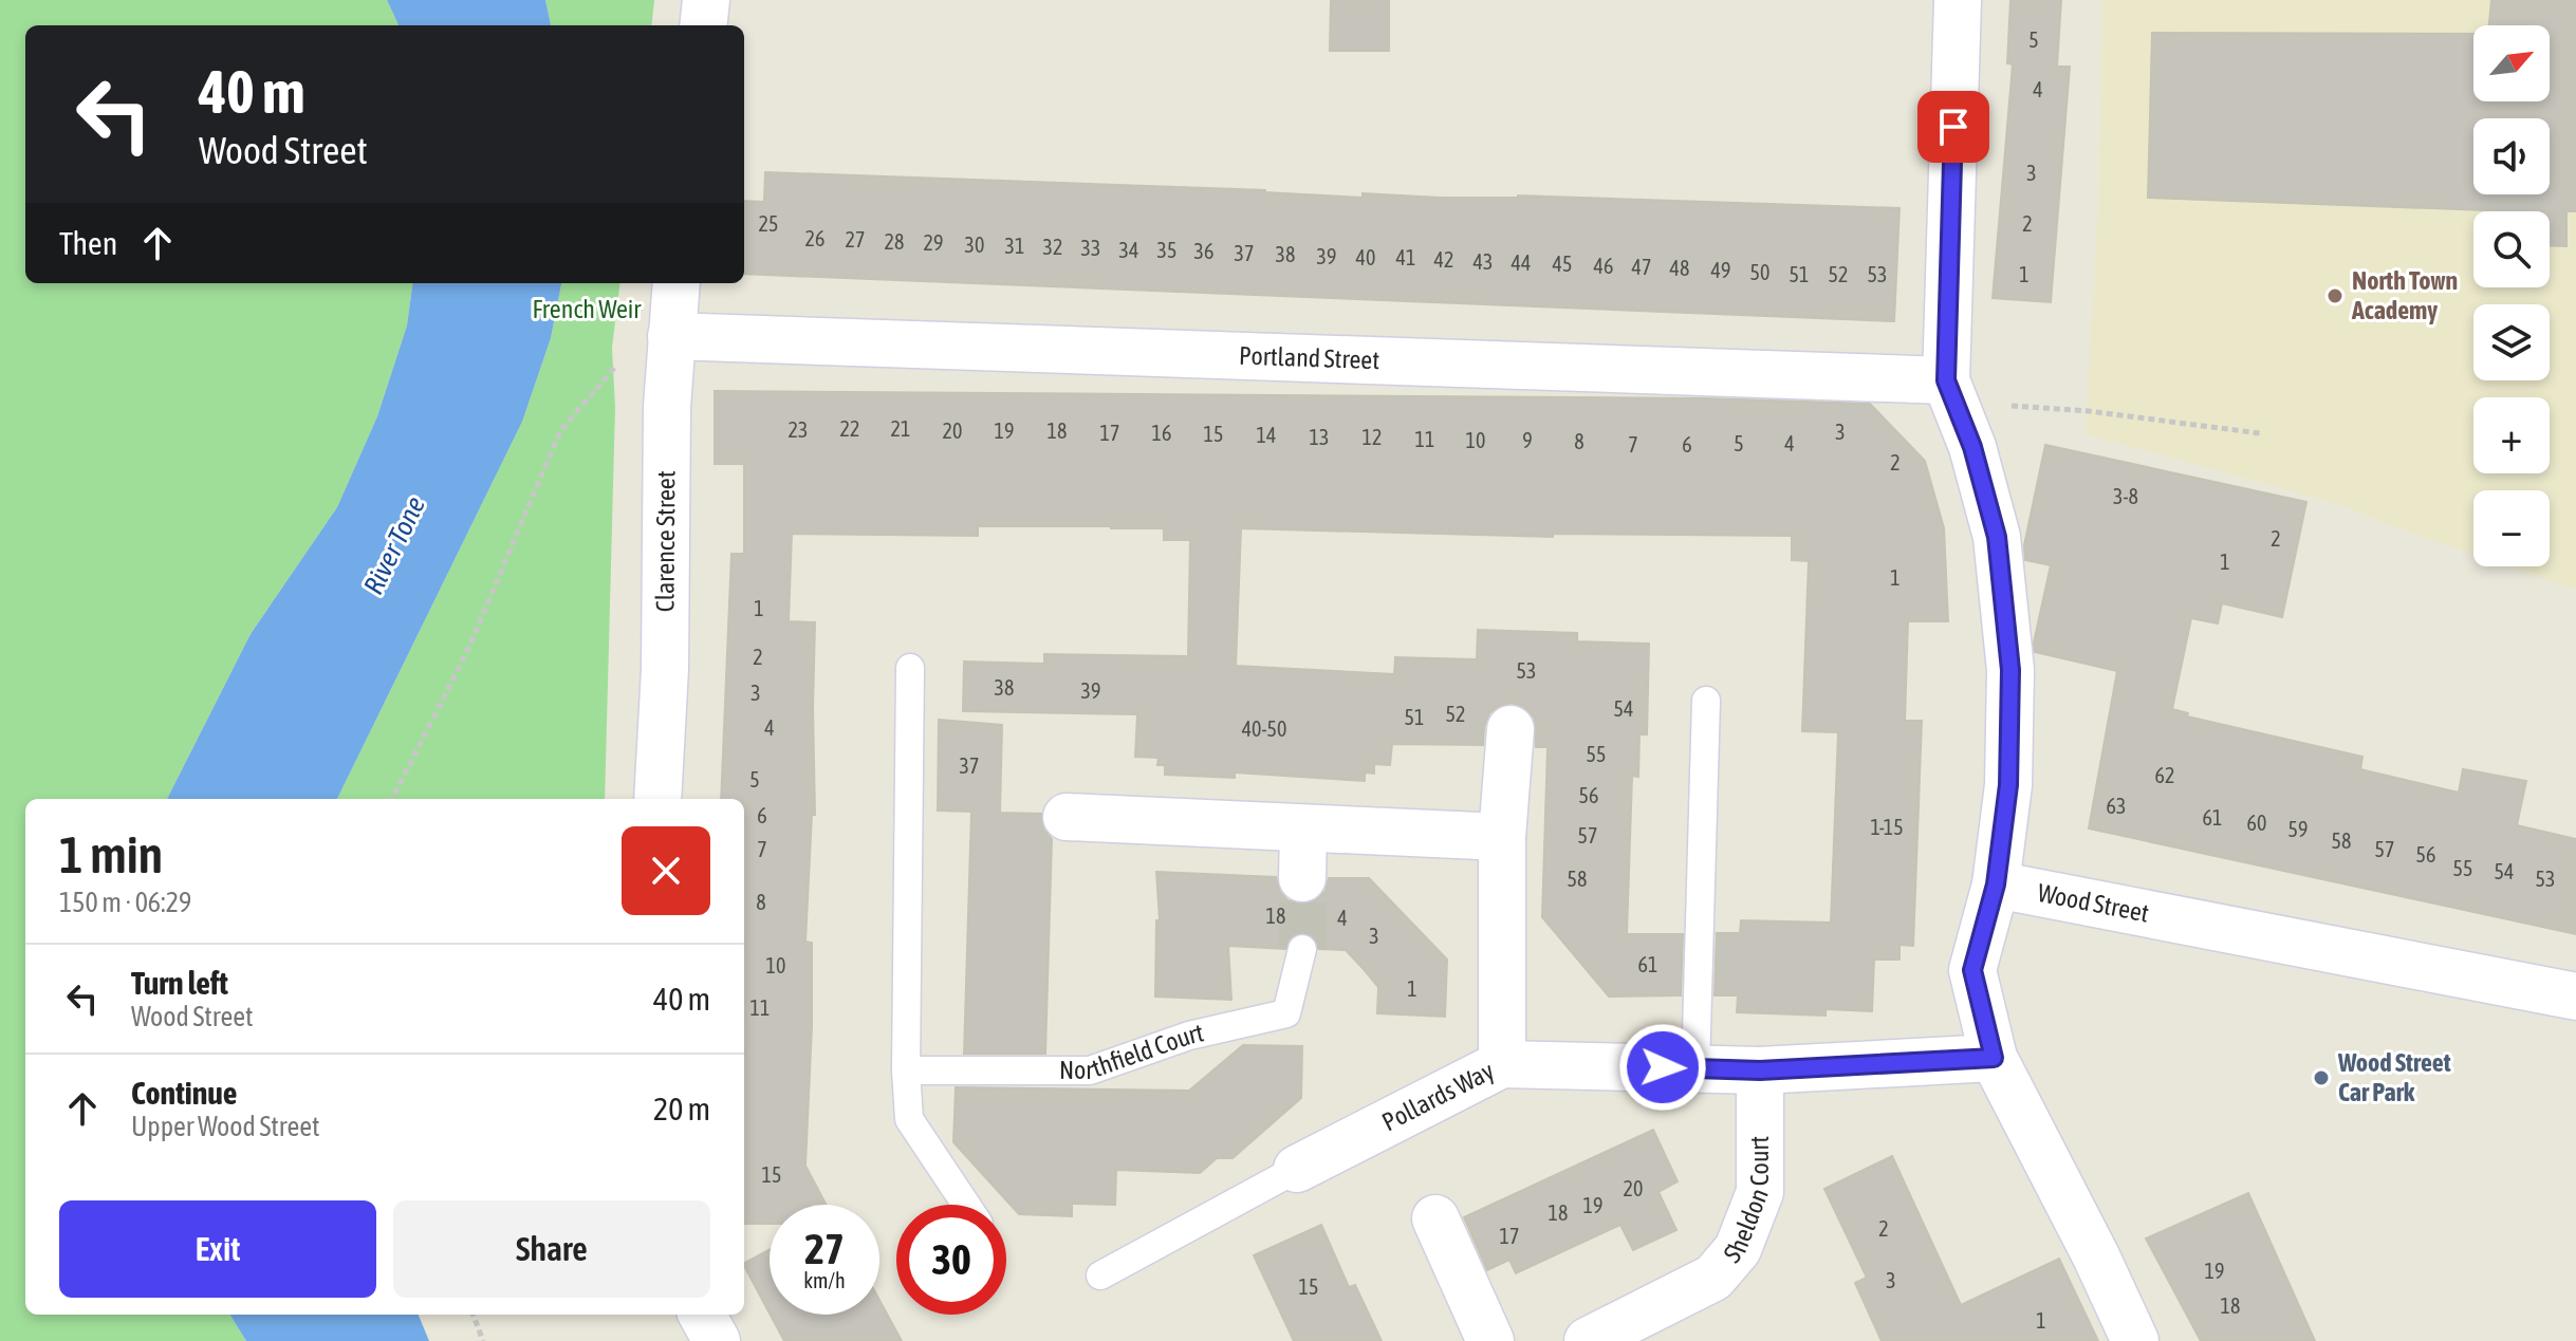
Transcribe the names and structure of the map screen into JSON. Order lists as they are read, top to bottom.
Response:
{
  "streets": {
    "street": [
      "Portland Street",
      "Clarence Street",
      "Wood Street",
      "Pollards Way",
      "Sheldon Court"
    ],
    "lane": ["Northfield Court"]
  },
  "crossings": [
    ["Portland Street", "Clarence Street"],
    ["Pollards Way", "Sheldon Court"]
  ],
  "water": ["River Tone"],
  "parks": ["French Weir"],
  "places": ["North Town Academy", "Wood Street Car Park"],
  "house_numbers": [
    "5",
    "4",
    "3",
    "25",
    "2",
    "26",
    "27",
    "28",
    "29",
    "30",
    "31",
    "32",
    "33",
    "34",
    "35",
    "36",
    "37",
    "38",
    "39",
    "40",
    "41",
    "42",
    "43",
    "44",
    "45",
    "46",
    "47",
    "48",
    "49",
    "50",
    "51",
    "52",
    "53",
    "1",
    "22",
    "21",
    "23",
    "20",
    "19",
    "18",
    "3",
    "17",
    "16",
    "15",
    "14",
    "13",
    "12",
    "11",
    "10",
    "9",
    "8",
    "5",
    "4",
    "7",
    "6",
    "2",
    "3-8",
    "2",
    "1",
    "1",
    "1",
    "2",
    "53",
    "38",
    "39",
    "3",
    "54",
    "52",
    "51",
    "4",
    "40-50",
    "55",
    "37",
    "62",
    "5",
    "56",
    "63",
    "6",
    "61",
    "60",
    "1-15",
    "59",
    "57",
    "58",
    "7",
    "57",
    "56",
    "55",
    "54",
    "58",
    "53",
    "8",
    "18",
    "4",
    "3",
    "61",
    "10",
    "1",
    "11",
    "15",
    "20",
    "19",
    "18",
    "2",
    "17",
    "19",
    "3",
    "15",
    "18",
    "1"
  ],
  "north": "top right",
  "page": {
    "map_buttons": ["+", "−"],
    "turn": ["40 m", "Wood Street"],
    "then": "Then",
    "heading": ["1 min", "150 m · 06:29"],
    "list": [
      {
        "name": "Turn left",
        "note": "Wood Street",
        "value": "40 m"
      },
      {
        "name": "Continue",
        "note": "Upper Wood Street",
        "value": "20 m"
      }
    ],
    "buttons": ["Exit", "Share"],
    "speed": "27 km/h",
    "limit": "30"
  }
}
